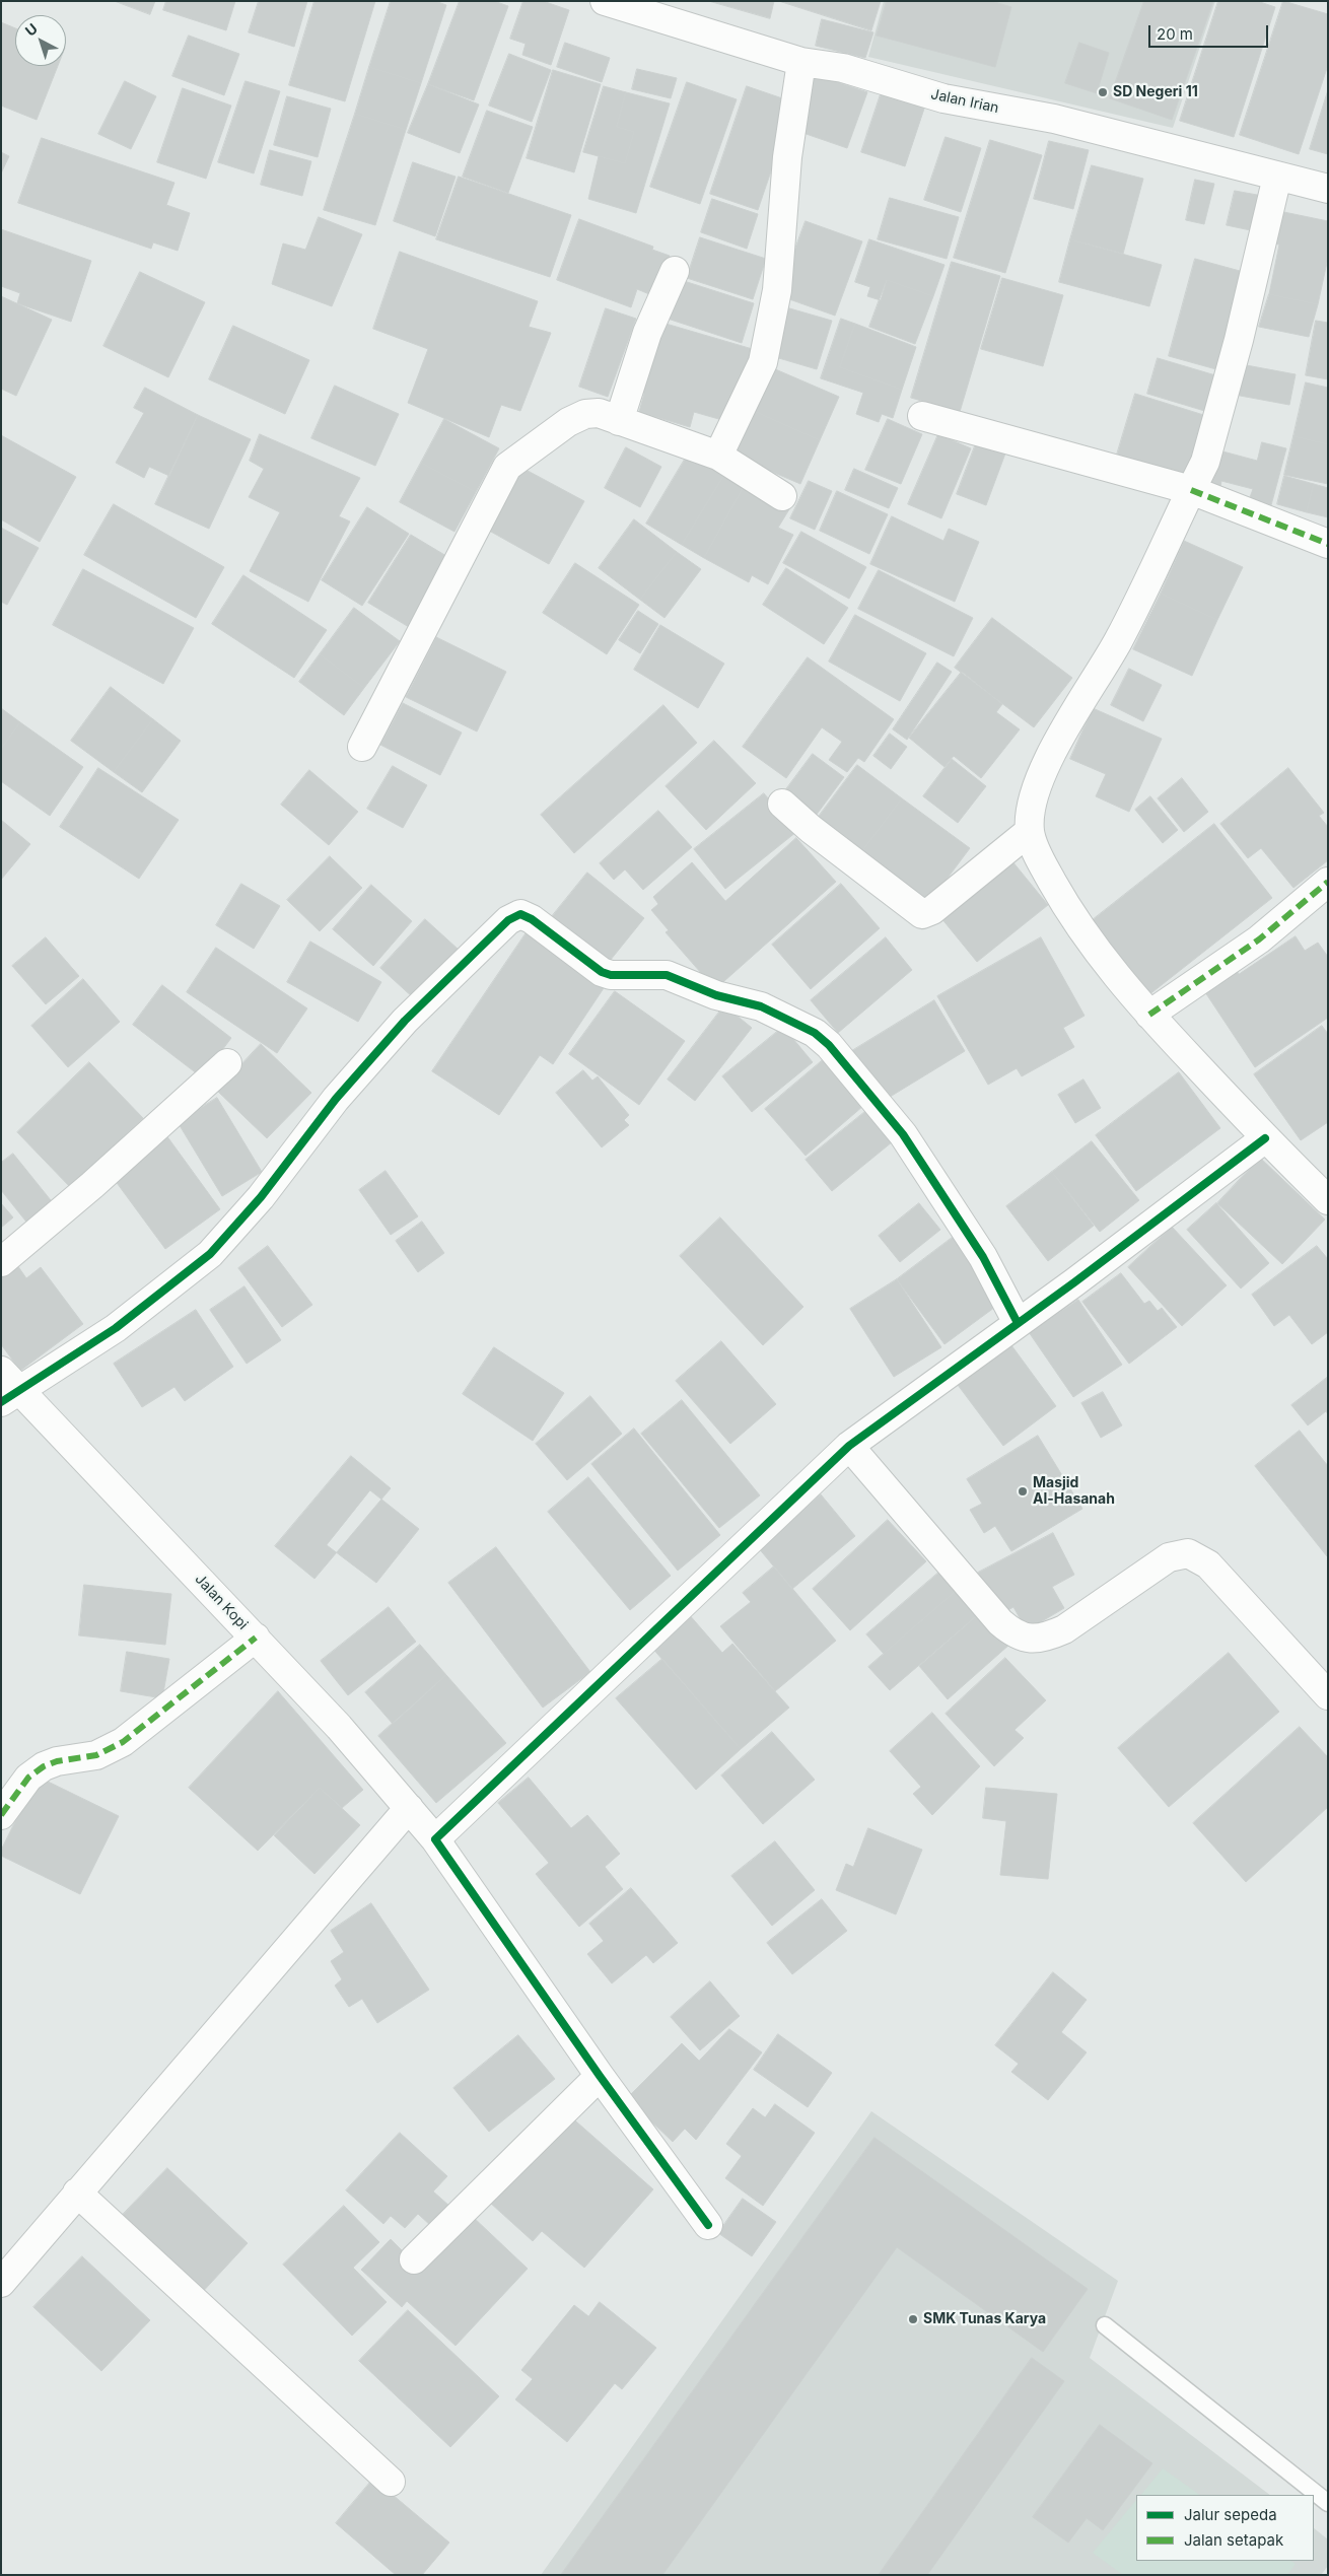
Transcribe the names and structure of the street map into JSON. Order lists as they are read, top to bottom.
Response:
{
  "streets": {
    "street": ["Jalan Irian", "Jalan Kopi"]
  },
  "places": ["SD Negeri 11", "Masjid Al-Hasanah", "SMK Tunas Karya"],
  "legend": ["Jalur sepeda", "Jalan setapak"],
  "scale_bar": "20 m",
  "north": "top left"
}
